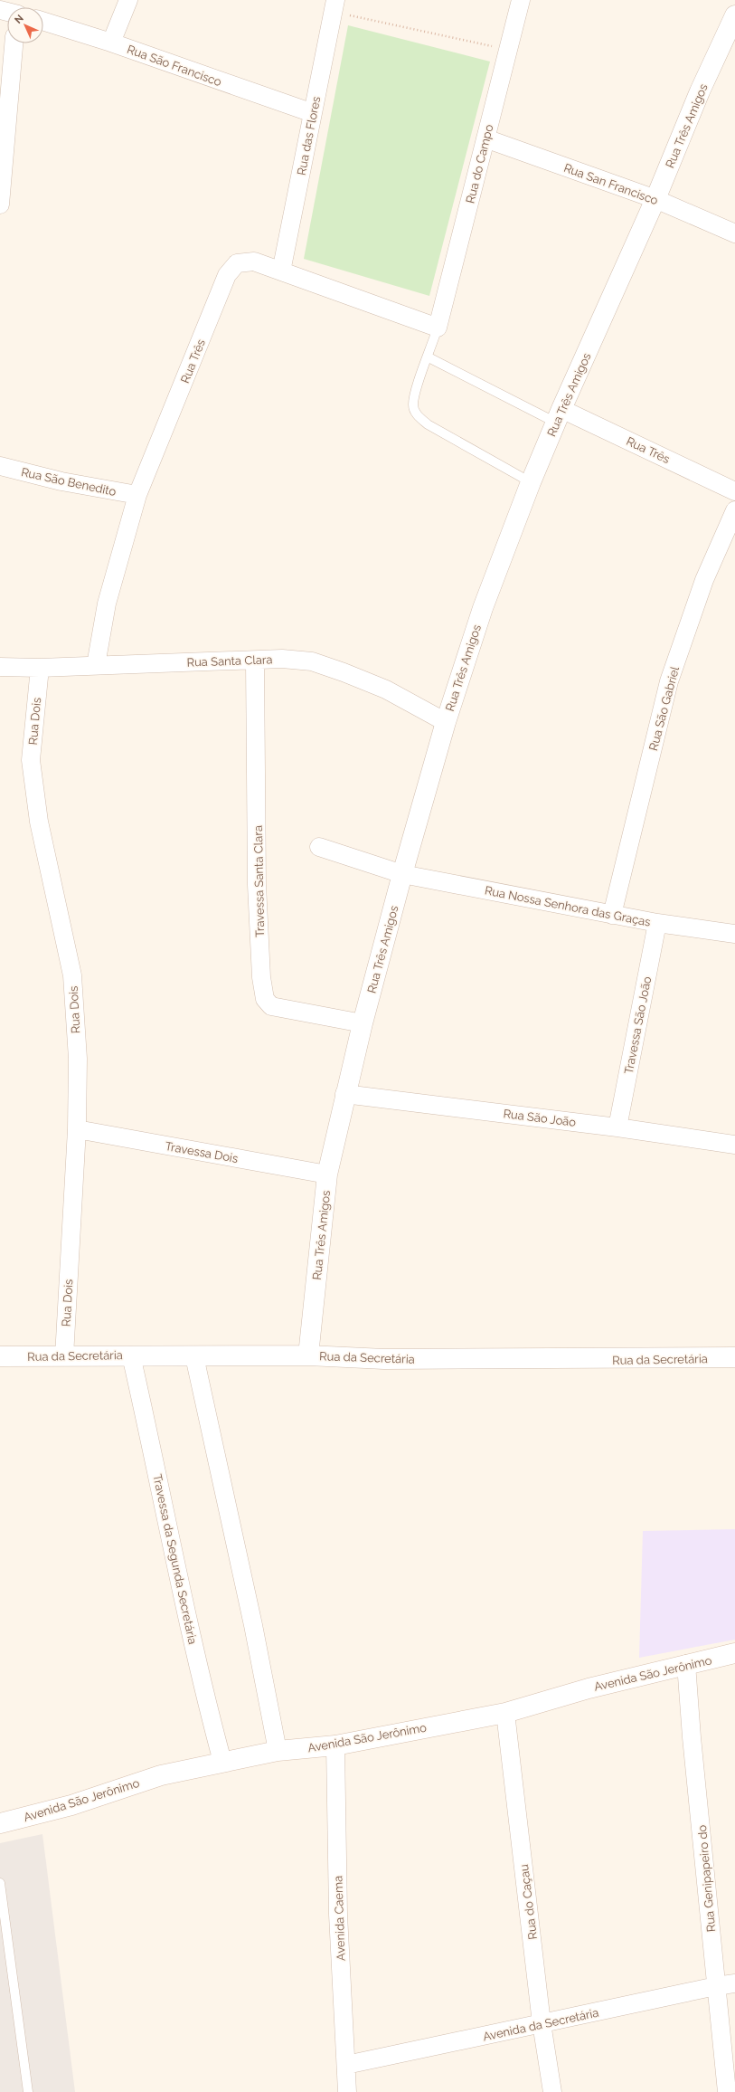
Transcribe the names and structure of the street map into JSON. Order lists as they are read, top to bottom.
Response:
{
  "streets": {
    "street": [
      "Rua São Francisco",
      "Rua Três Amigos",
      "Rua das Flores",
      "Rua do Campo",
      "Rua San Francisco",
      "Rua Três",
      "Rua São Benedito",
      "Rua Santa Clara",
      "Rua São Gabriel",
      "Rua Dois",
      "Travessa Santa Clara",
      "Rua Nossa Senhora das Graças",
      "Travessa São João",
      "Rua São João",
      "Travessa Dois",
      "Rua da Secretária",
      "Travessa da Segunda Secretária",
      "Avenida São Jerônimo",
      "Rua Genipapeiro do",
      "Rua do Caçau",
      "Avenida Caema",
      "Avenida da Secretária"
    ]
  },
  "crossings": [
    ["Rua São Francisco", "Rua das Flores"],
    ["Rua Três Amigos", "Rua San Francisco"],
    ["Rua Três Amigos", "Rua Três"],
    ["Rua Três Amigos", "Rua Santa Clara"],
    ["Rua Três Amigos", "Travessa Santa Clara"],
    ["Rua Três Amigos", "Rua Nossa Senhora das Graças"],
    ["Rua Três Amigos", "Rua São João"],
    ["Rua Três Amigos", "Travessa Dois"],
    ["Rua Três Amigos", "Rua da Secretária"],
    ["Rua das Flores", "Rua Três"],
    ["Rua do Campo", "Rua San Francisco"],
    ["Rua do Campo", "Rua Três"],
    ["Rua Três", "Rua São Benedito"],
    ["Rua Três", "Rua Santa Clara"],
    ["Rua Santa Clara", "Rua Dois"],
    ["Rua Santa Clara", "Travessa Santa Clara"],
    ["Rua São Gabriel", "Rua Nossa Senhora das Graças"],
    ["Rua Dois", "Travessa Dois"],
    ["Rua Dois", "Rua da Secretária"],
    ["Rua Nossa Senhora das Graças", "Travessa São João"],
    ["Travessa São João", "Rua São João"],
    ["Rua da Secretária", "Travessa da Segunda Secretária"],
    ["Travessa da Segunda Secretária", "Avenida São Jerônimo"],
    ["Avenida São Jerônimo", "Rua Genipapeiro do"],
    ["Avenida São Jerônimo", "Rua do Caçau"],
    ["Avenida São Jerônimo", "Avenida Caema"],
    ["Rua Genipapeiro do", "Avenida da Secretária"],
    ["Rua do Caçau", "Avenida da Secretária"],
    ["Avenida Caema", "Avenida da Secretária"]
  ],
  "north": "top left"
}
